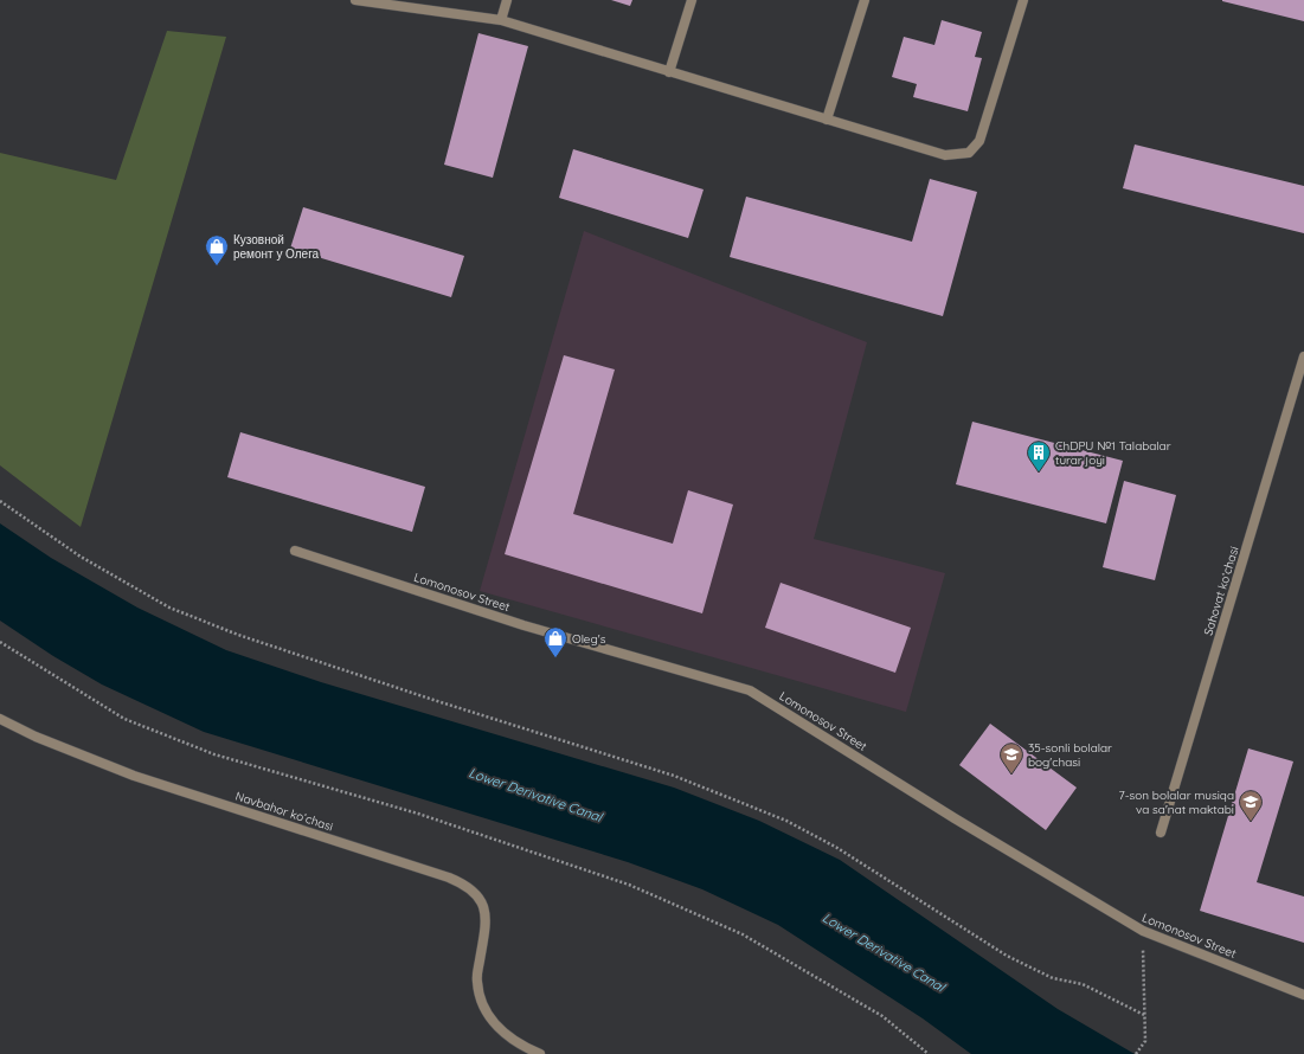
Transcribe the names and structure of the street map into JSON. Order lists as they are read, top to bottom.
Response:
{
  "streets": {
    "street": ["Sahovat ko‘chasi", "Lomonosov Street", "Navbahor ko‘chasi"]
  },
  "water": ["Lower Derivative Canal"],
  "places": {
    "shop": ["Кузовной ремонт у Олега", "Oleg's"],
    "building": ["ChDPU №1 Talabalar turar joyi"],
    "school or university": ["35-sonli bolalar bog'chasi", "7-son bolalar musiqa va sa'nat maktabi"]
  }
}
